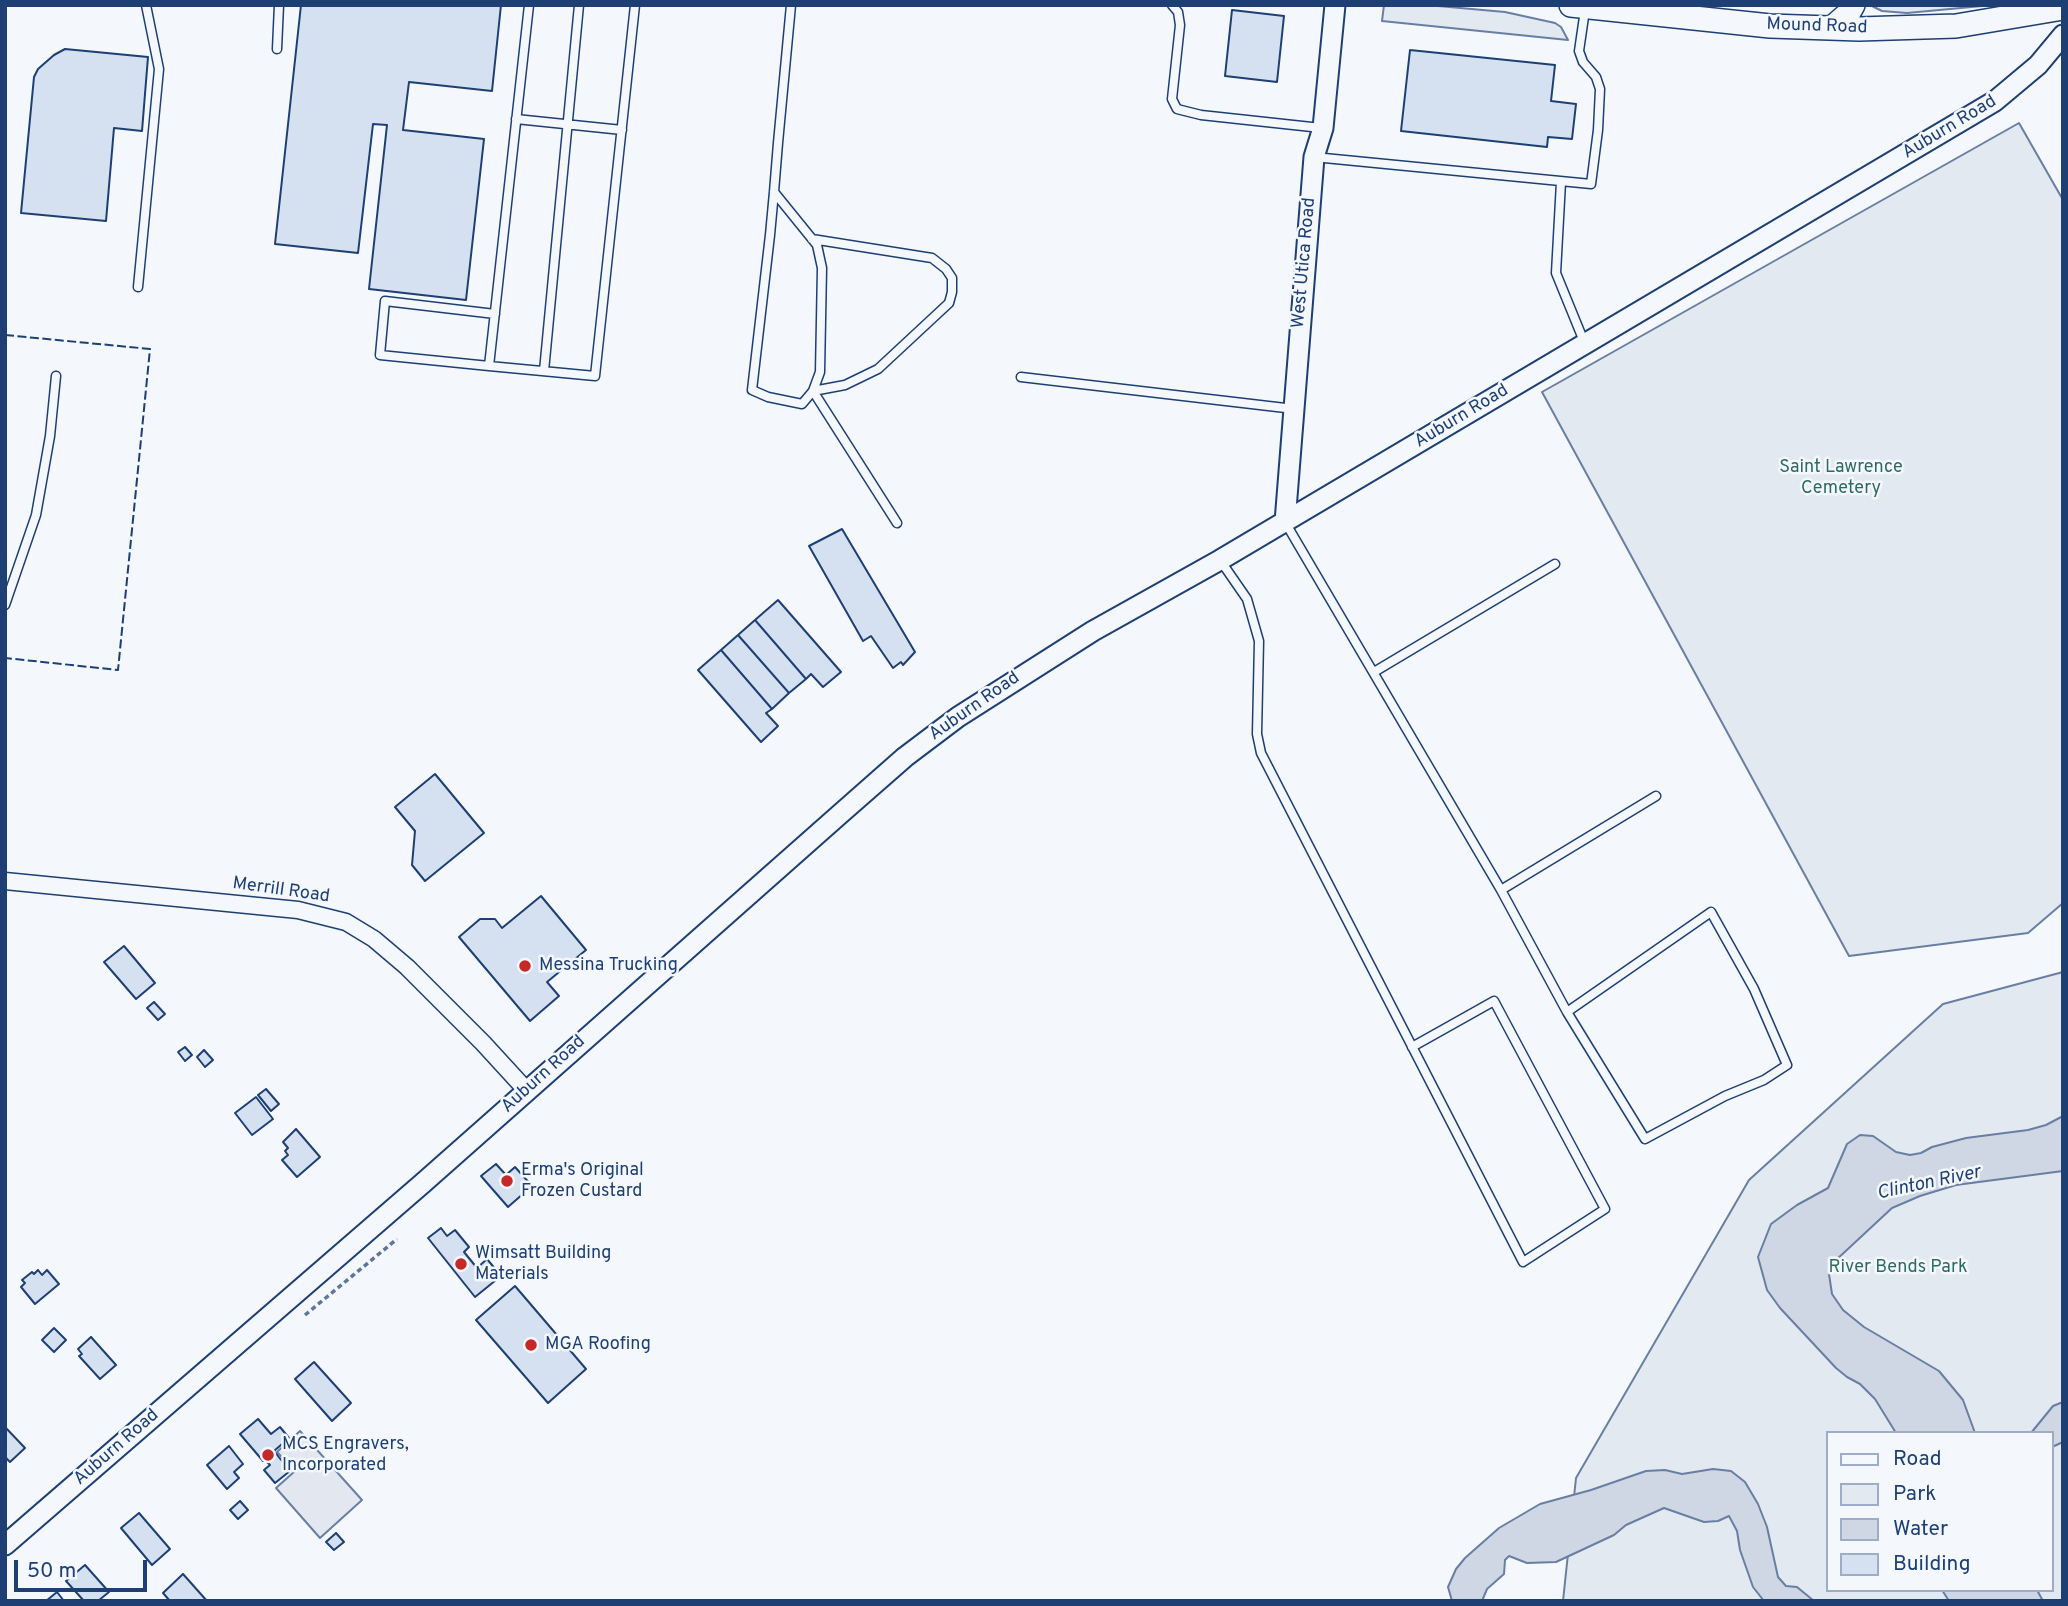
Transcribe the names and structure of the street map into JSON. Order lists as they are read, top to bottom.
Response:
{
  "streets": {
    "main road": ["Mound Road"],
    "street": ["Auburn Road", "West Utica Road", "Merrill Road"]
  },
  "crossings": [
    ["Auburn Road", "West Utica Road"],
    ["Auburn Road", "Merrill Road"]
  ],
  "water": ["Clinton River"],
  "parks": ["Saint Lawrence Cemetery", "River Bends Park"],
  "places": [
    "Messina Trucking",
    "Erma's Original Frozen Custard",
    "Wimsatt Building Materials",
    "MGA Roofing",
    "MCS Engravers, Incorporated"
  ],
  "legend": [
    "Road",
    "Park",
    "Water",
    "Building"
  ],
  "scale_bar": "50 m"
}
